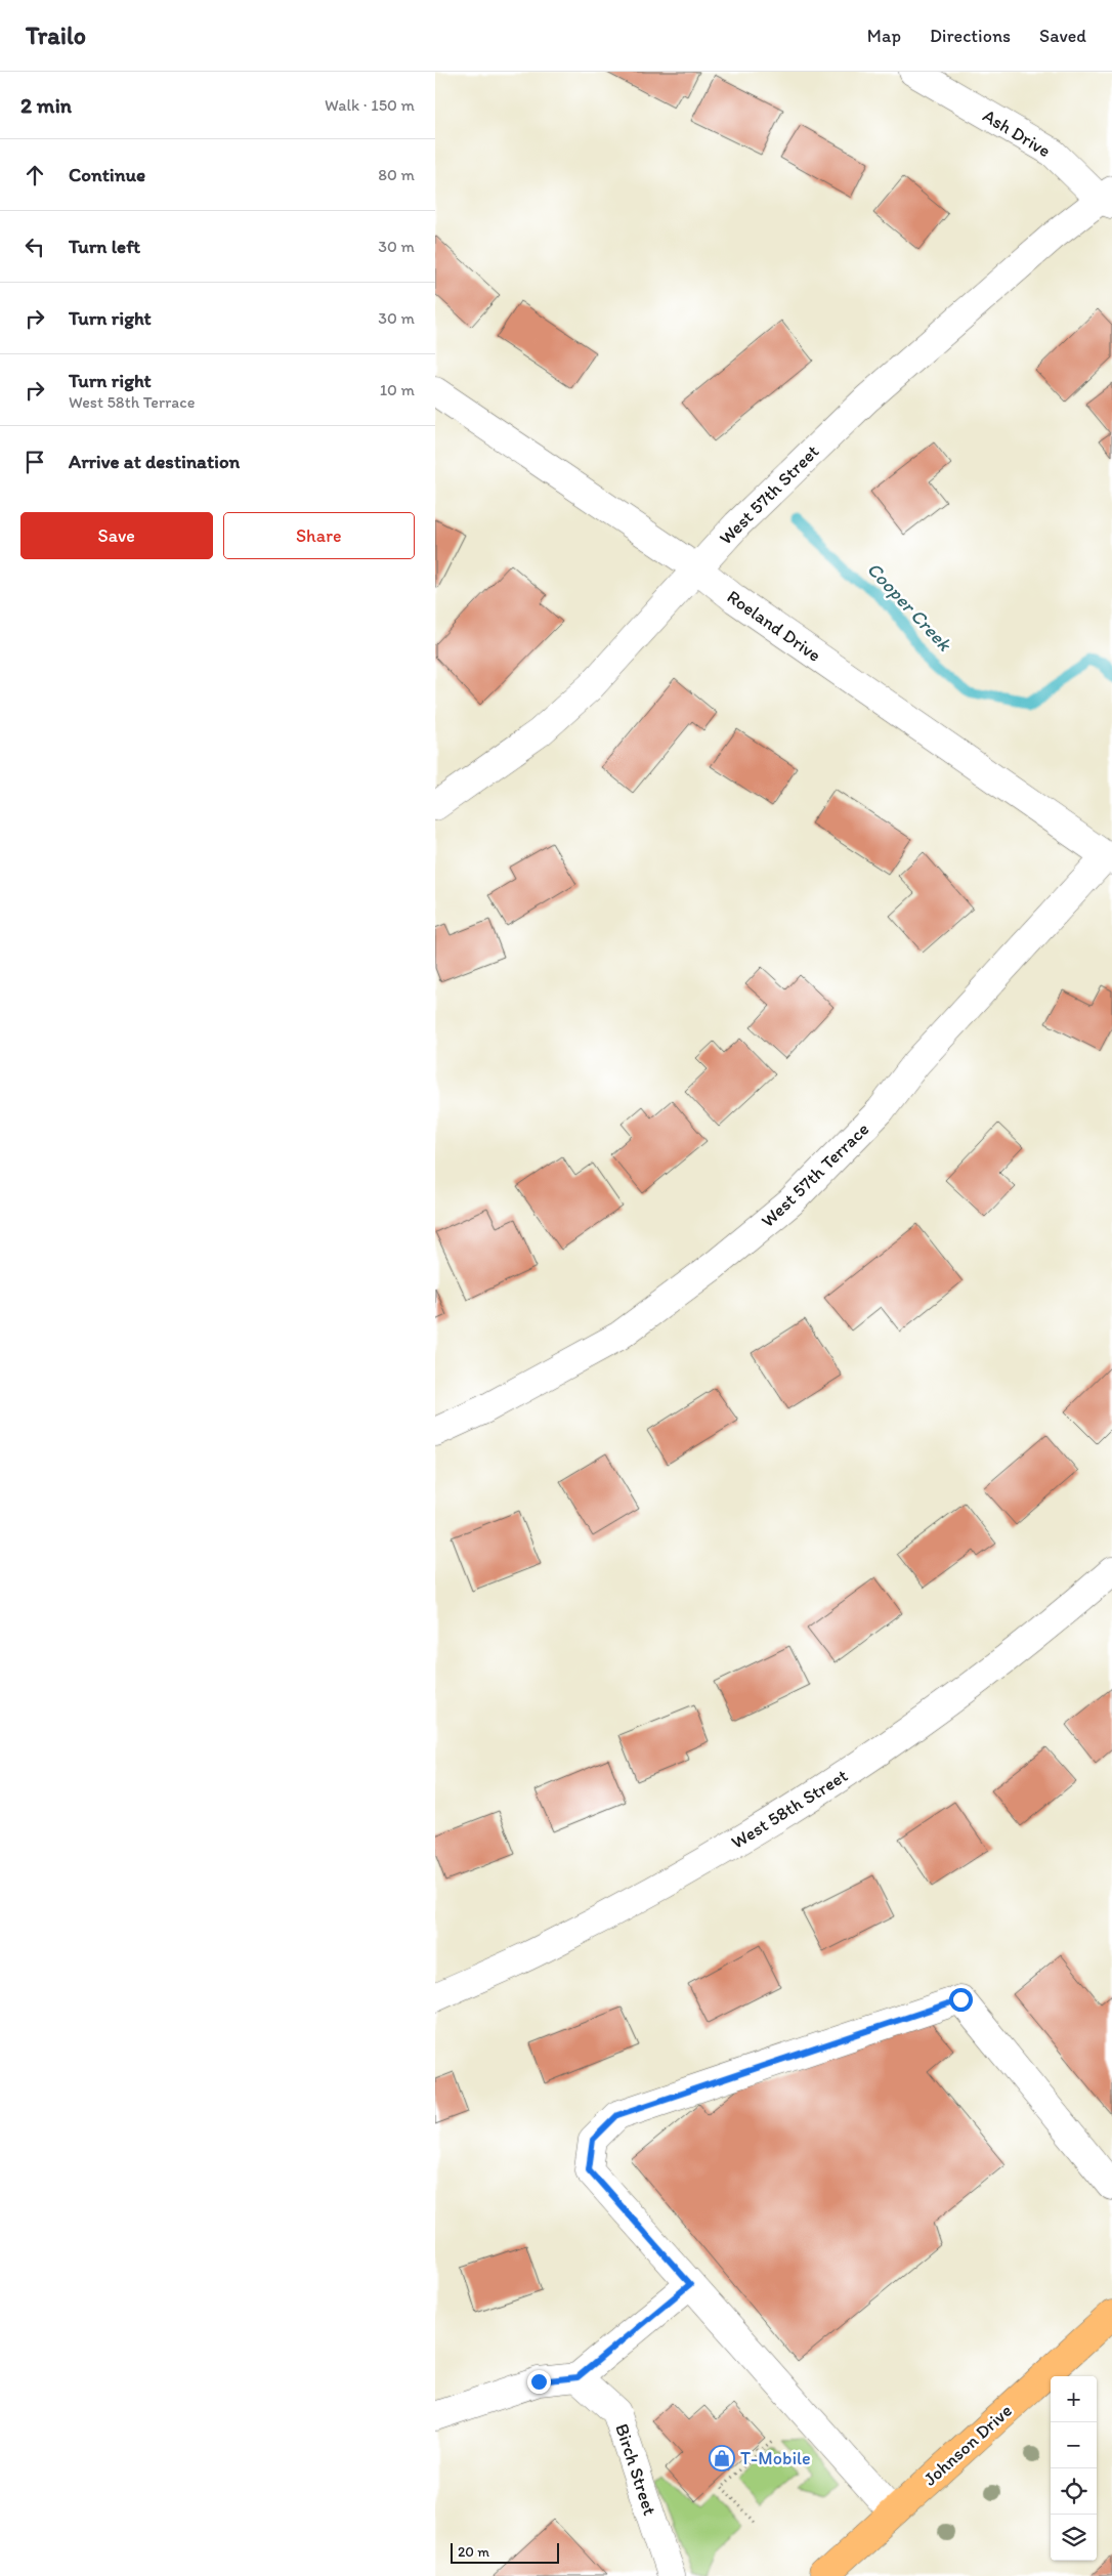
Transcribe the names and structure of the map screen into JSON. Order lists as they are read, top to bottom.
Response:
{
  "streets": {
    "main road": ["Johnson Drive"],
    "street": [
      "Ash Drive",
      "West 57th Street",
      "Roeland Drive",
      "West 57th Terrace",
      "West 58th Street",
      "Birch Street"
    ]
  },
  "crossings": [
    ["Ash Drive", "West 57th Street"],
    ["West 57th Street", "Roeland Drive"],
    ["Roeland Drive", "West 57th Terrace"]
  ],
  "water": ["Cooper Creek"],
  "places": {
    "shop": ["T-Mobile"]
  },
  "scale_bar": "20 m",
  "page": {
    "header": "Trailo",
    "nav": ["Map", "Directions", "Saved"],
    "heading": ["2 min", "Walk · 150 m"],
    "list": [
      ["Continue", "80 m"],
      ["Turn left", "30 m"],
      ["Turn right", "30 m"],
      ["Turn right", "West 58th Terrace", "10 m"],
      "Arrive at destination"
    ],
    "buttons": ["Save", "Share"],
    "map_buttons": ["+", "−"],
    "scale": "20 m"
  }
}
